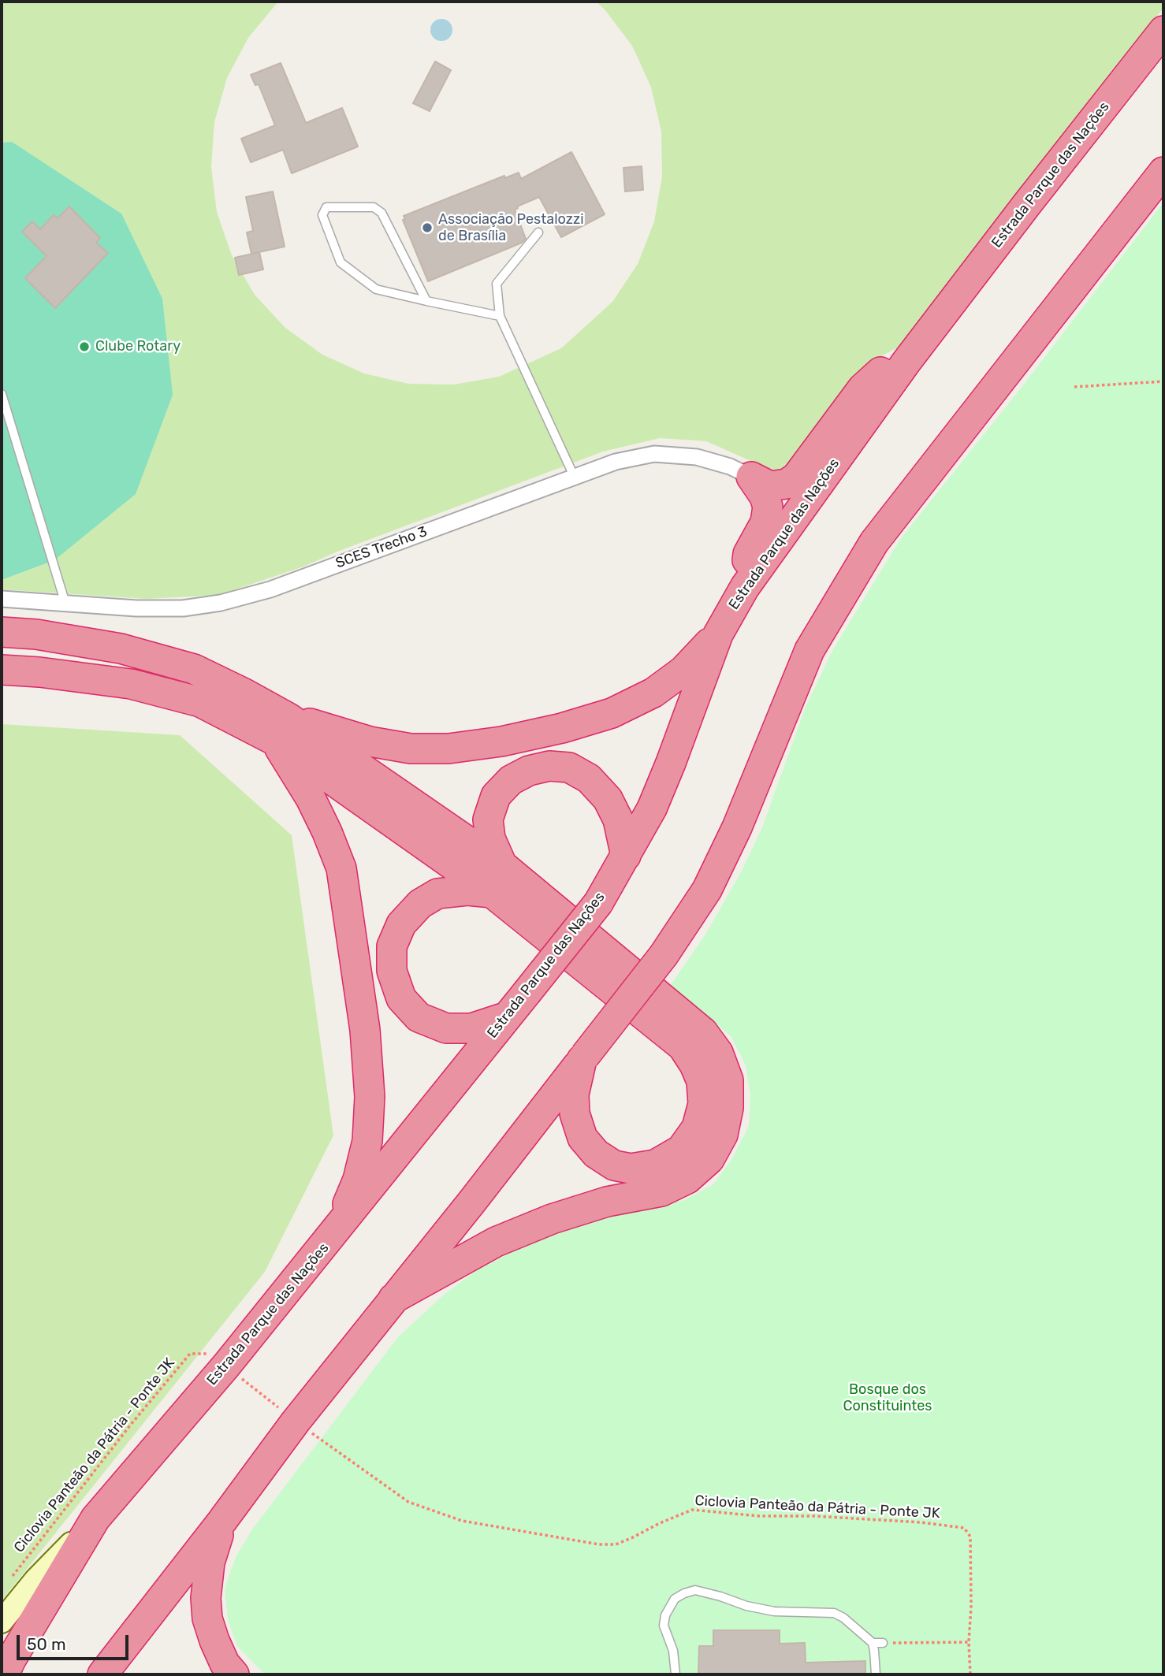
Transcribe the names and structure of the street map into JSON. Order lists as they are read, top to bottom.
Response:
{
  "streets": {
    "highway": ["Estrada Parque das Nações"],
    "street": ["SCES Trecho 3"],
    "path": ["Ciclovia Panteão da Pátria - Ponte JK"]
  },
  "crossings": [
    ["Estrada Parque das Nações", "Ciclovia Panteão da Pátria - Ponte JK"]
  ],
  "parks": ["Bosque dos Constituintes"],
  "places": ["Associação Pestalozzi de Brasília", "Clube Rotary"],
  "scale_bar": "50 m"
}
